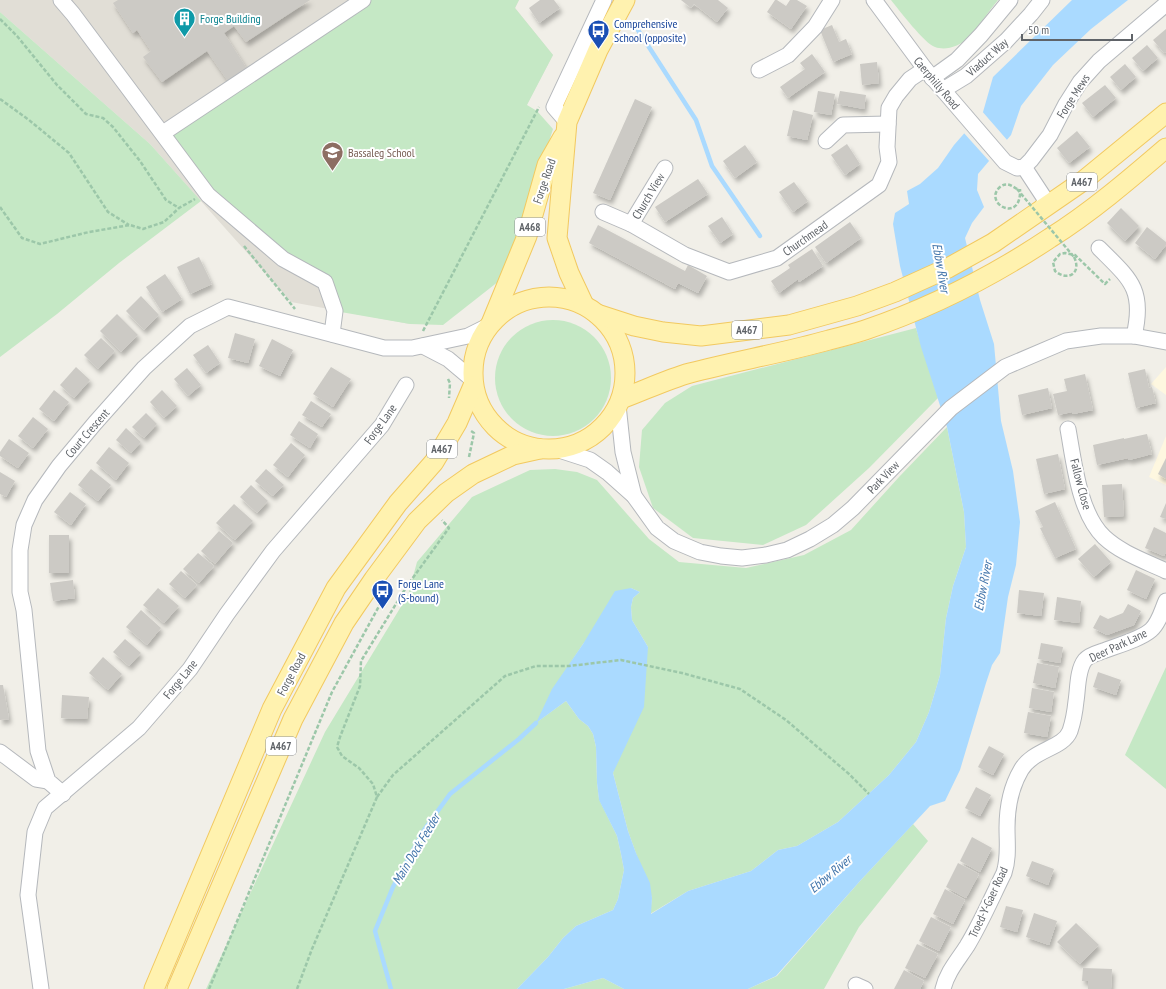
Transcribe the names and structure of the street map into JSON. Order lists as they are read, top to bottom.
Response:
{
  "streets": {
    "main road": ["Forge Road", "A467", "A468"],
    "street": [
      "Viaduct Way",
      "Caerphilly Road",
      "Forge Mews",
      "Church View",
      "Churchmead",
      "Forge Lane",
      "Court Crescent",
      "Park View",
      "Fallow Close",
      "Deer Park Lane",
      "Troed-Y-Gaer Road"
    ]
  },
  "crossings": [
    ["Viaduct Way", "Caerphilly Road"],
    ["Caerphilly Road", "Forge Mews"],
    ["Caerphilly Road", "Churchmead"],
    ["Forge Road", "A467"],
    ["Forge Road", "Court Crescent"],
    ["Forge Road", "Park View"],
    ["A467", "Park View"],
    ["Church View", "Churchmead"],
    ["Deer Park Lane", "Troed-Y-Gaer Road"]
  ],
  "water": ["Ebbw River", "Main Dock Feeder"],
  "places": {
    "building": ["Forge Building"],
    "bus stop": ["Comprehensive School (opposite)", "Forge Lane (S-bound)"],
    "school or university": ["Bassaleg School"]
  },
  "scale_bar": "50 m"
}
